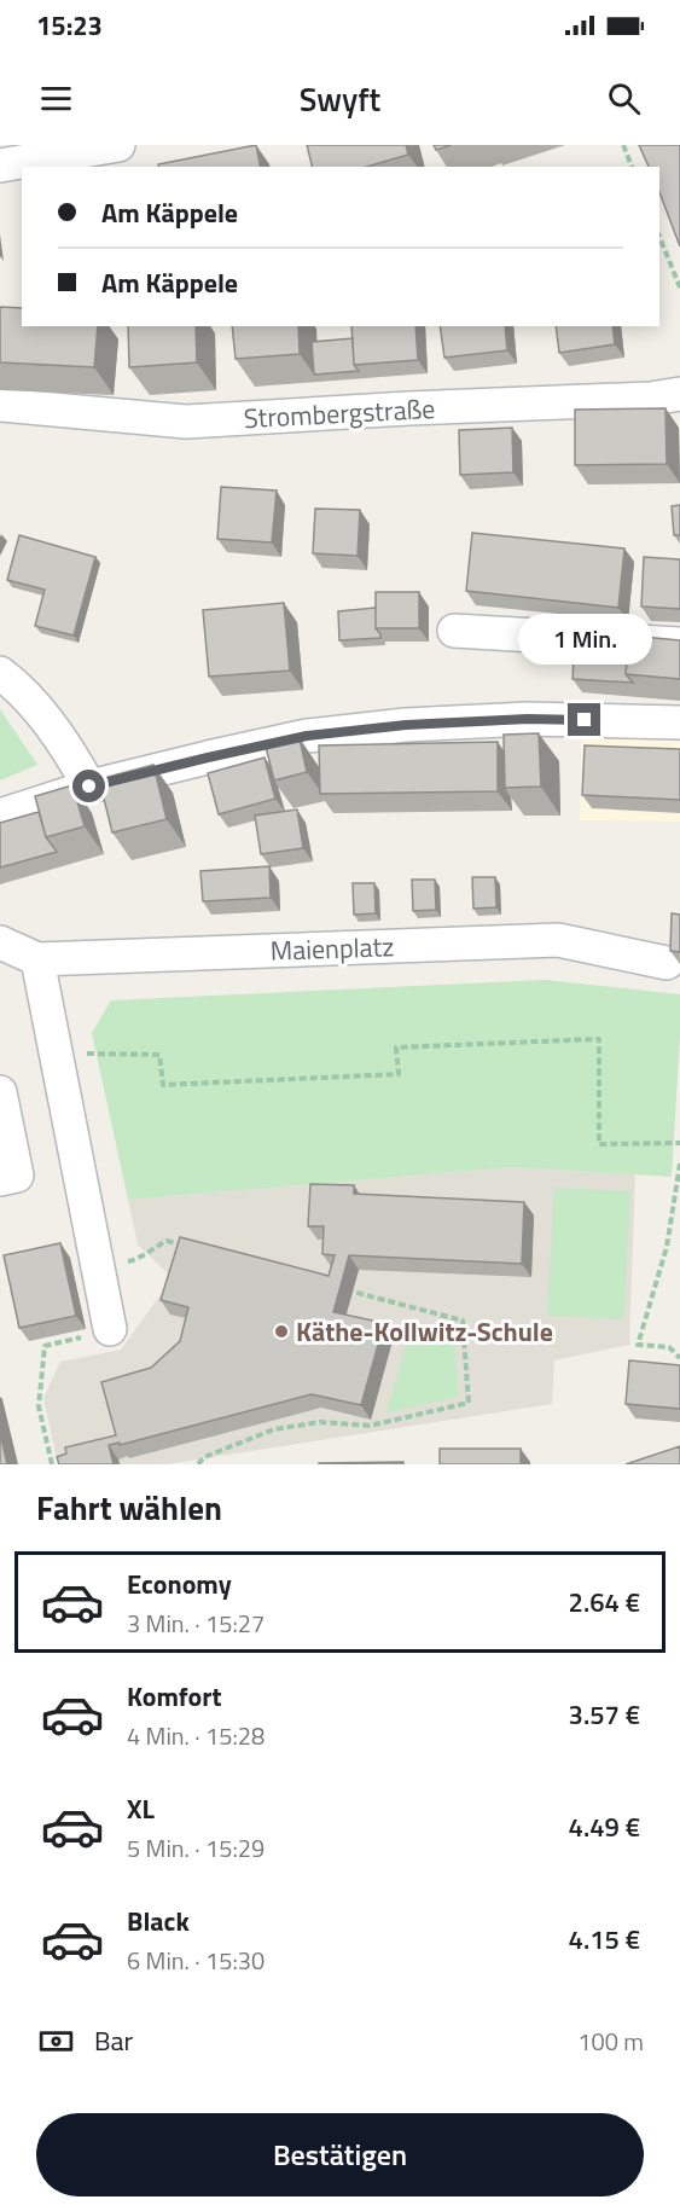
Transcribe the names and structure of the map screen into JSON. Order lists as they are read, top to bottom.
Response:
{
  "streets": {
    "street": ["Strombergstraße", "Maienplatz"]
  },
  "places": ["Käthe-Kollwitz-Schule"],
  "page": {
    "status": "15:23",
    "header": "Swyft",
    "banner": ["Am Käppele", "Am Käppele"],
    "bubble": "1 Min.",
    "heading": "Fahrt wählen",
    "list": [
      {
        "name": "Economy",
        "note": "3 Min. · 15:27",
        "value": "2.64 €"
      },
      {
        "name": "Komfort",
        "note": "4 Min. · 15:28",
        "value": "3.57 €"
      },
      {
        "name": "XL",
        "note": "5 Min. · 15:29",
        "value": "4.49 €"
      },
      {
        "name": "Black",
        "note": "6 Min. · 15:30",
        "value": "4.15 €"
      }
    ],
    "pay": ["Bar", "100 m"],
    "buttons": "Bestätigen"
  }
}
